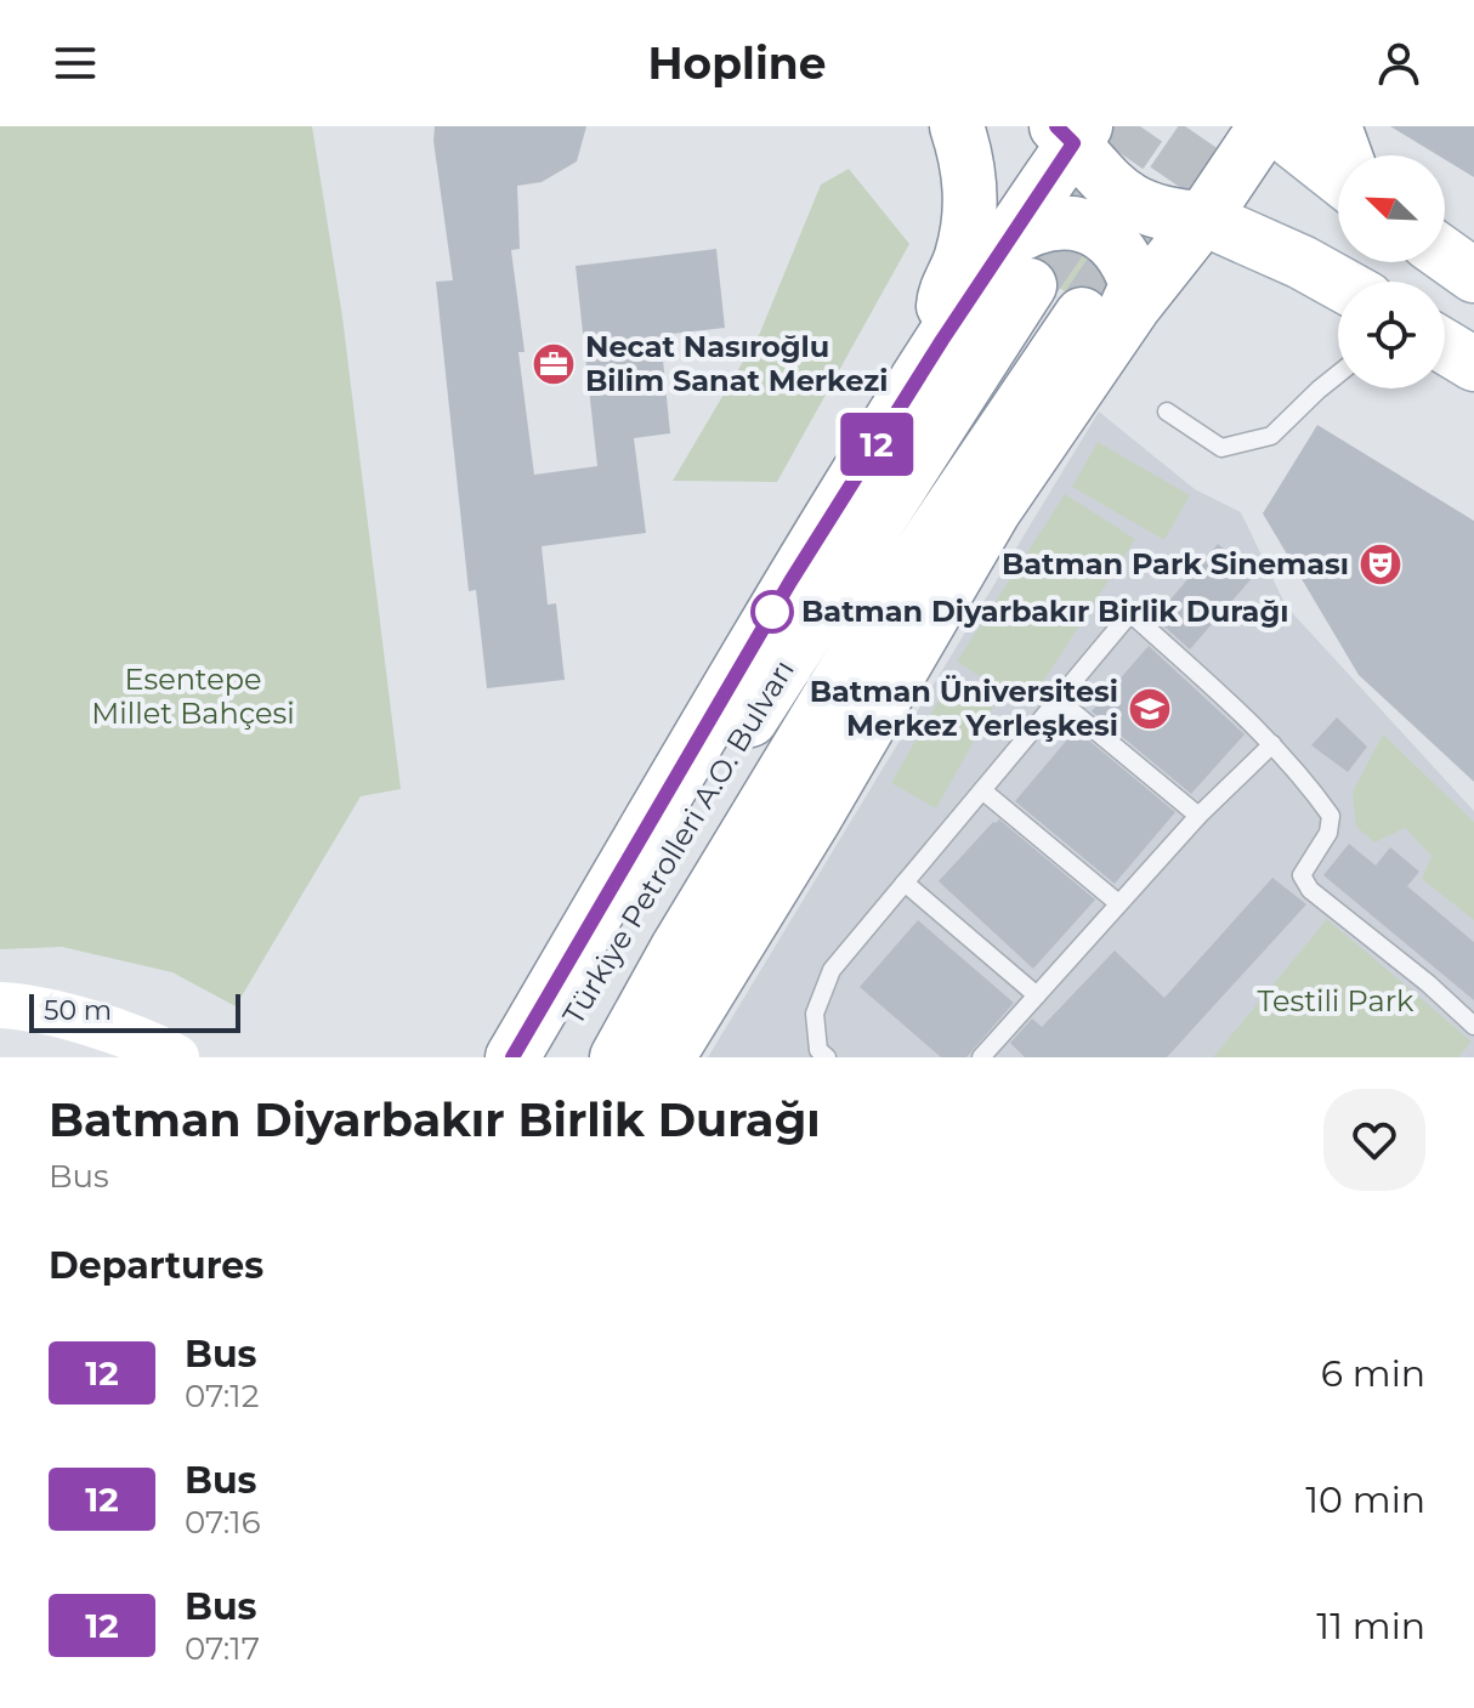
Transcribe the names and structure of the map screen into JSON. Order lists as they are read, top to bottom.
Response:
{
  "streets": {
    "main road": ["Türkiye Petrolleri A.O. Bulvarı"]
  },
  "parks": ["Esentepe Millet Bahçesi", "Testili Park"],
  "places": {
    "office": ["Necat Nasıroğlu Bilim Sanat Merkezi"],
    "theatre": ["Batman Park Sineması"],
    "other": ["Batman Diyarbakır Birlik Durağı"],
    "school or university": ["Batman Üniversitesi Merkez Yerleşkesi"]
  },
  "lines": ["bus line 12"],
  "scale_bar": "50 m",
  "north": "top left",
  "page": {
    "header": "Hopline",
    "on_map": "12",
    "scale": "50 m",
    "heading": [
      ["Batman Diyarbakır Birlik Durağı", "Bus"],
      "Departures"
    ],
    "list": [
      {
        "mark": "12",
        "name": "Bus",
        "note": "07:12",
        "value": "6 min"
      },
      {
        "mark": "12",
        "name": "Bus",
        "note": "07:16",
        "value": "10 min"
      },
      {
        "mark": "12",
        "name": "Bus",
        "note": "07:17",
        "value": "11 min"
      }
    ]
  }
}
